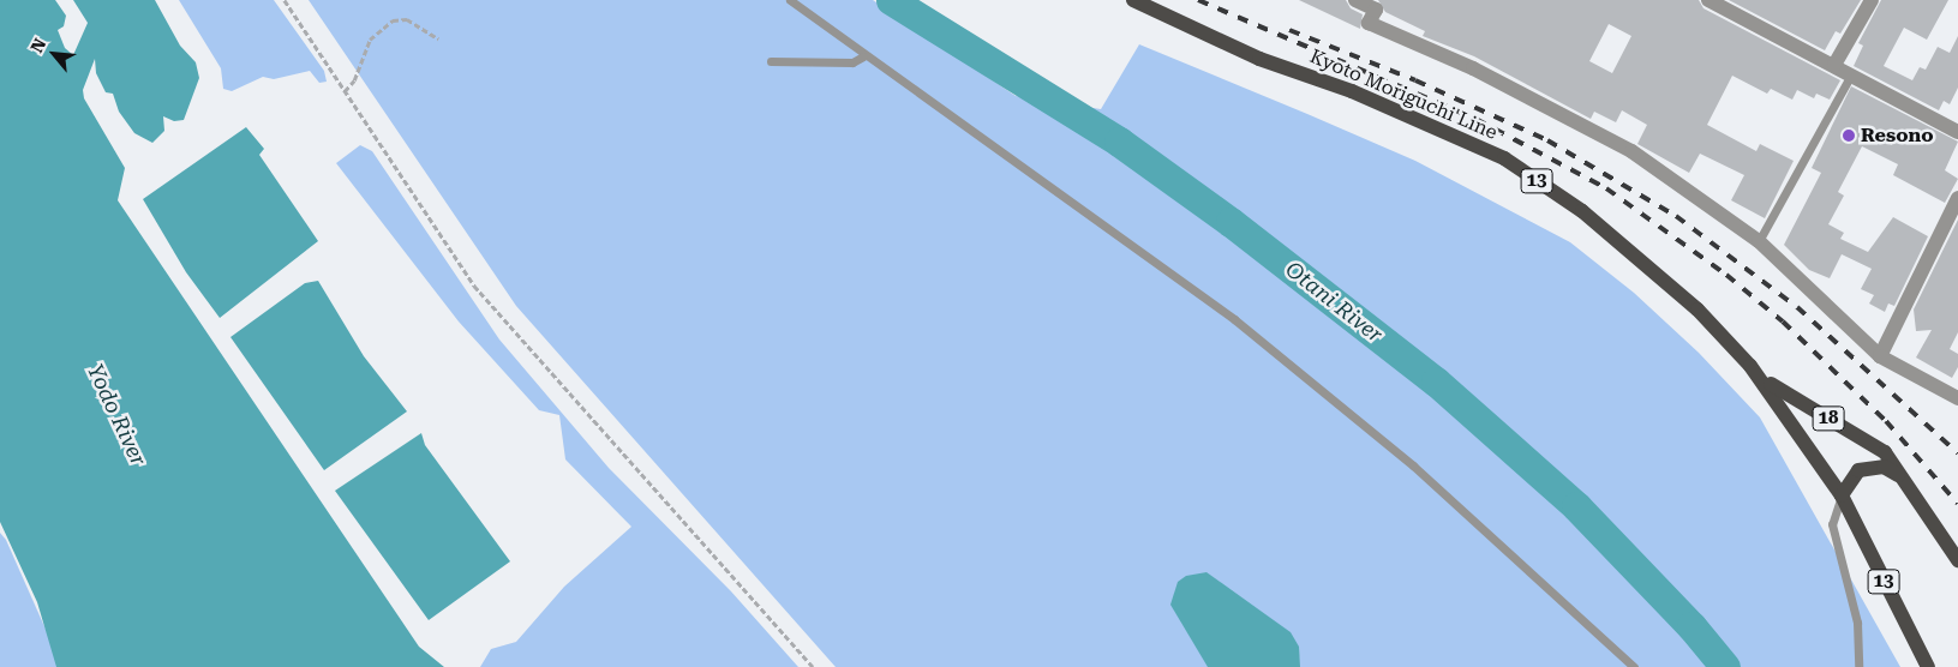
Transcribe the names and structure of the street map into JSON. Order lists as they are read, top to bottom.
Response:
{
  "streets": {
    "main road": ["Kyoto Moriguchi Line", "13", "18"]
  },
  "crossings": [
    ["Kyoto Moriguchi Line", "18"]
  ],
  "water": ["Otani River", "Yodo River"],
  "places": ["Resono"],
  "north": "top left"
}
